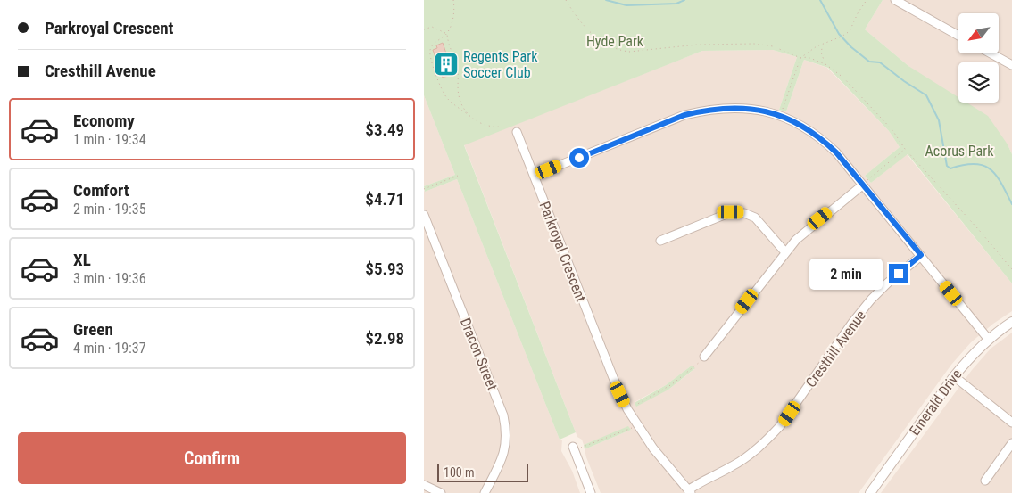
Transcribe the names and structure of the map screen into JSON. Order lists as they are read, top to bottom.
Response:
{
  "streets": {
    "street": [
      "Parkroyal Crescent",
      "Cresthill Avenue",
      "Dracon Street",
      "Emerald Drive"
    ]
  },
  "crossings": [
    ["Parkroyal Crescent", "Cresthill Avenue"]
  ],
  "parks": ["Hyde Park", "Acorus Park"],
  "places": {
    "building": ["Regents Park Soccer Club"]
  },
  "scale_bar": "100 m",
  "north": "bottom left",
  "page": {
    "banner": ["Parkroyal Crescent", "Cresthill Avenue"],
    "list": [
      {
        "name": "Economy",
        "note": "1 min · 19:34",
        "value": "$3.49"
      },
      {
        "name": "Comfort",
        "note": "2 min · 19:35",
        "value": "$4.71"
      },
      {
        "name": "XL",
        "note": "3 min · 19:36",
        "value": "$5.93"
      },
      {
        "name": "Green",
        "note": "4 min · 19:37",
        "value": "$2.98"
      }
    ],
    "bubble": "2 min",
    "buttons": "Confirm",
    "scale": "100 m"
  }
}
